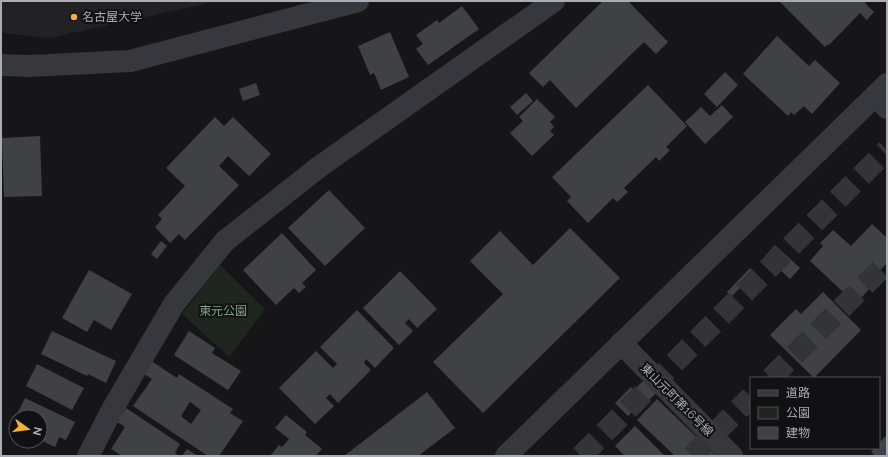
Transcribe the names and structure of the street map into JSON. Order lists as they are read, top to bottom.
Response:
{
  "streets": {
    "street": ["東山元町第16号線"]
  },
  "parks": ["東元公園"],
  "places": ["名古屋大学"],
  "legend": ["道路", "公園", "建物"],
  "north": "right"
}
